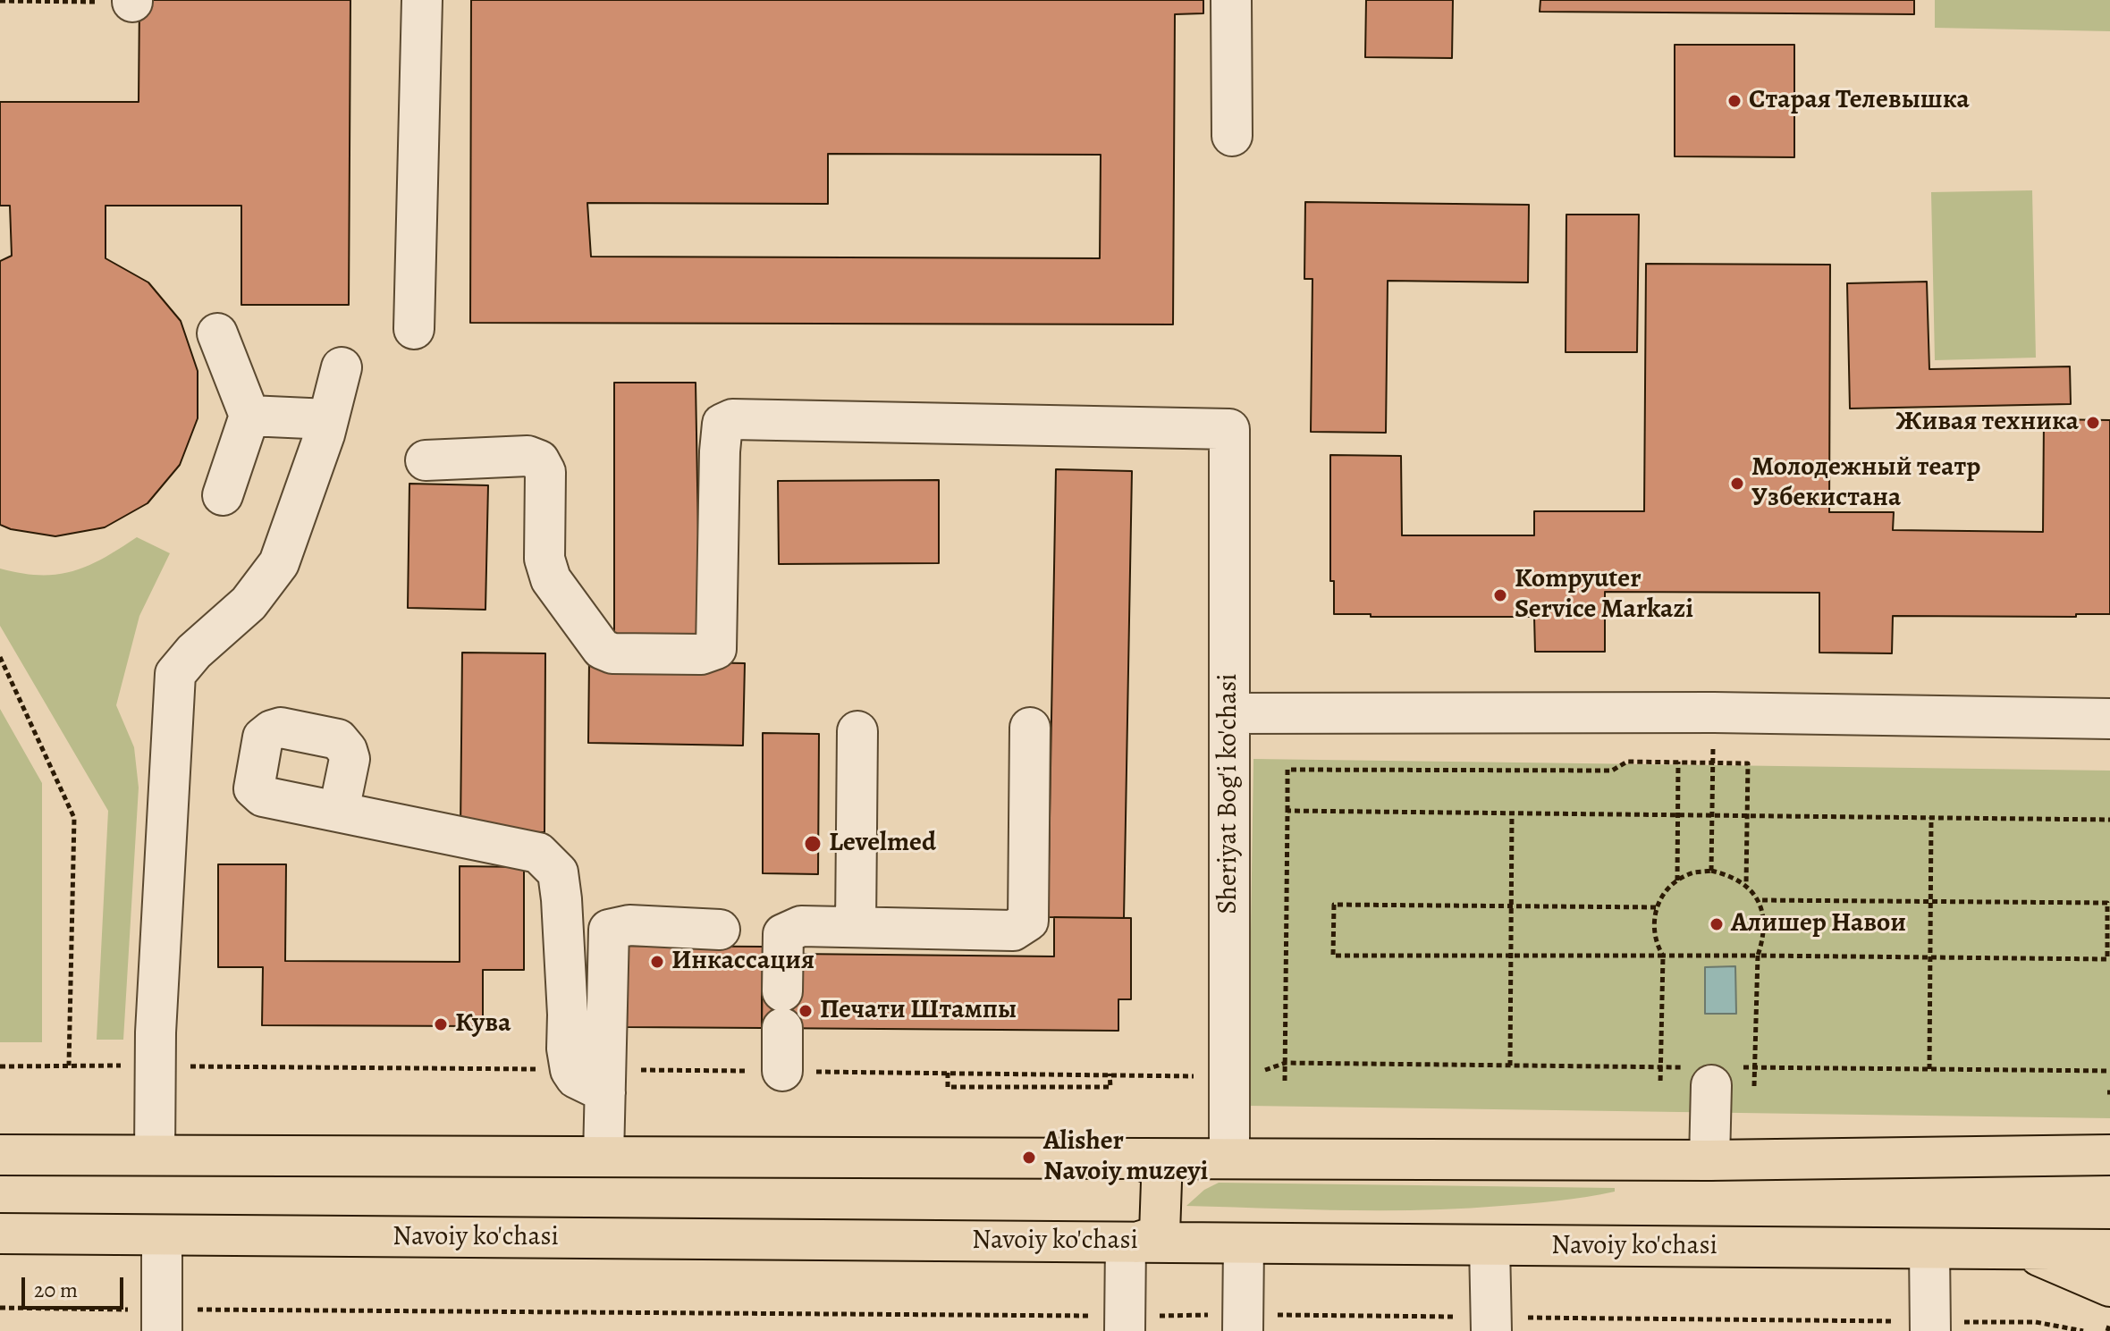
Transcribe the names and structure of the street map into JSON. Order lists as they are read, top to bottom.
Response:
{
  "streets": {
    "main road": ["Navoiy ko'chasi"],
    "street": ["Sheriyat Bog'i ko'chasi"]
  },
  "places": [
    "Старая Телевышка",
    "Живая техника",
    "Молодежный театр Узбекистана",
    "Kompyuter Service Markazi",
    "Levelmed",
    "Алишер Навои",
    "Инкасcация",
    "Печати Штампы",
    "Кува",
    "Alisher Navoiy muzeyi"
  ],
  "scale_bar": "20 m"
}
